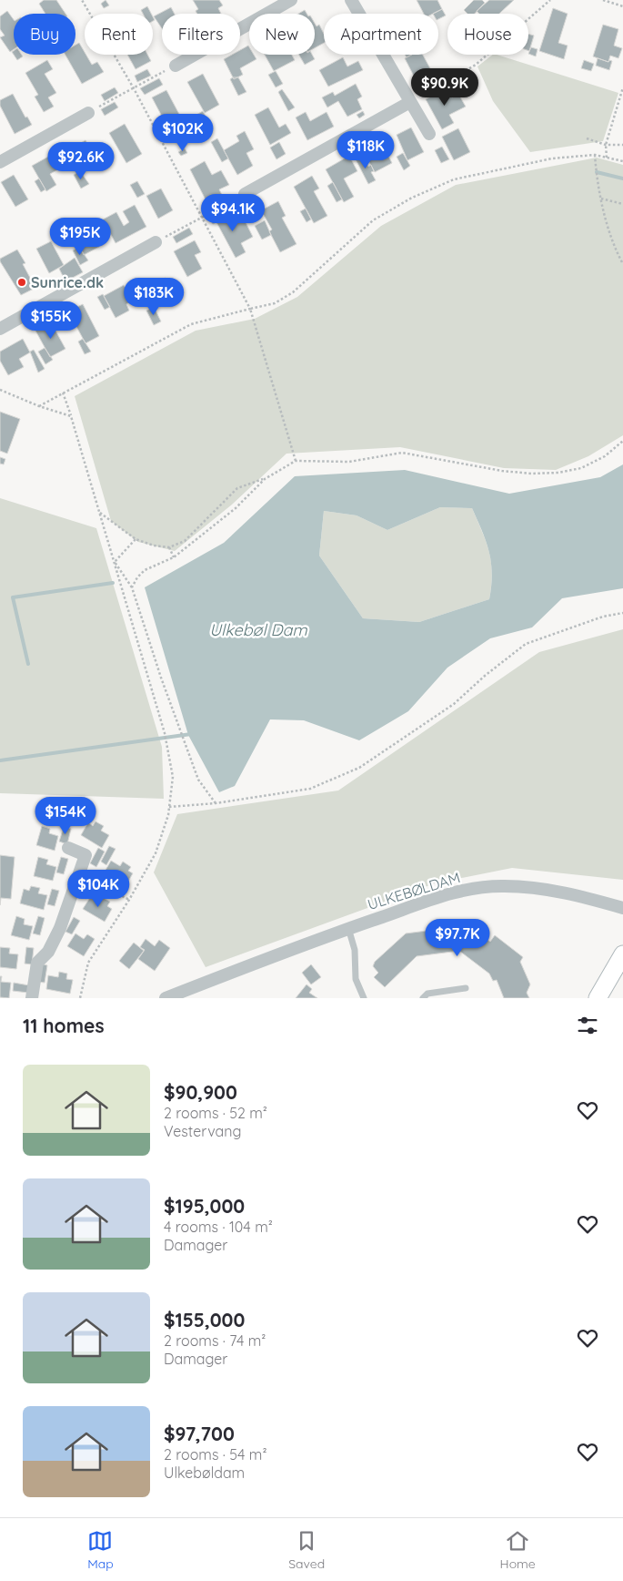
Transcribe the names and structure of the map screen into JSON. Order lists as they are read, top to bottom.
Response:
{
  "streets": {
    "street": ["ULKEBØLDAM"]
  },
  "water": ["Ulkebøl Dam"],
  "places": ["Sunrice.dk"],
  "page": {
    "chip": [
      "Buy",
      "Rent",
      "Filters",
      "New",
      "Apartment",
      "House"
    ],
    "price": [
      "$90.9K",
      "$102K",
      "$118K",
      "$92.6K",
      "$94.1K",
      "$195K",
      "$183K",
      "$155K",
      "$154K",
      "$104K",
      "$97.7K"
    ],
    "heading": "11 homes",
    "list": [
      {
        "name": "$90,900",
        "note": "2 rooms · 52 m² · Vestervang"
      },
      {
        "name": "$195,000",
        "note": "4 rooms · 104 m² · Damager"
      },
      {
        "name": "$155,000",
        "note": "2 rooms · 74 m² · Damager"
      },
      {
        "name": "$97,700",
        "note": "2 rooms · 54 m² · Ulkebøldam"
      }
    ],
    "tabs": ["Map", "Saved", "Home"]
  }
}
